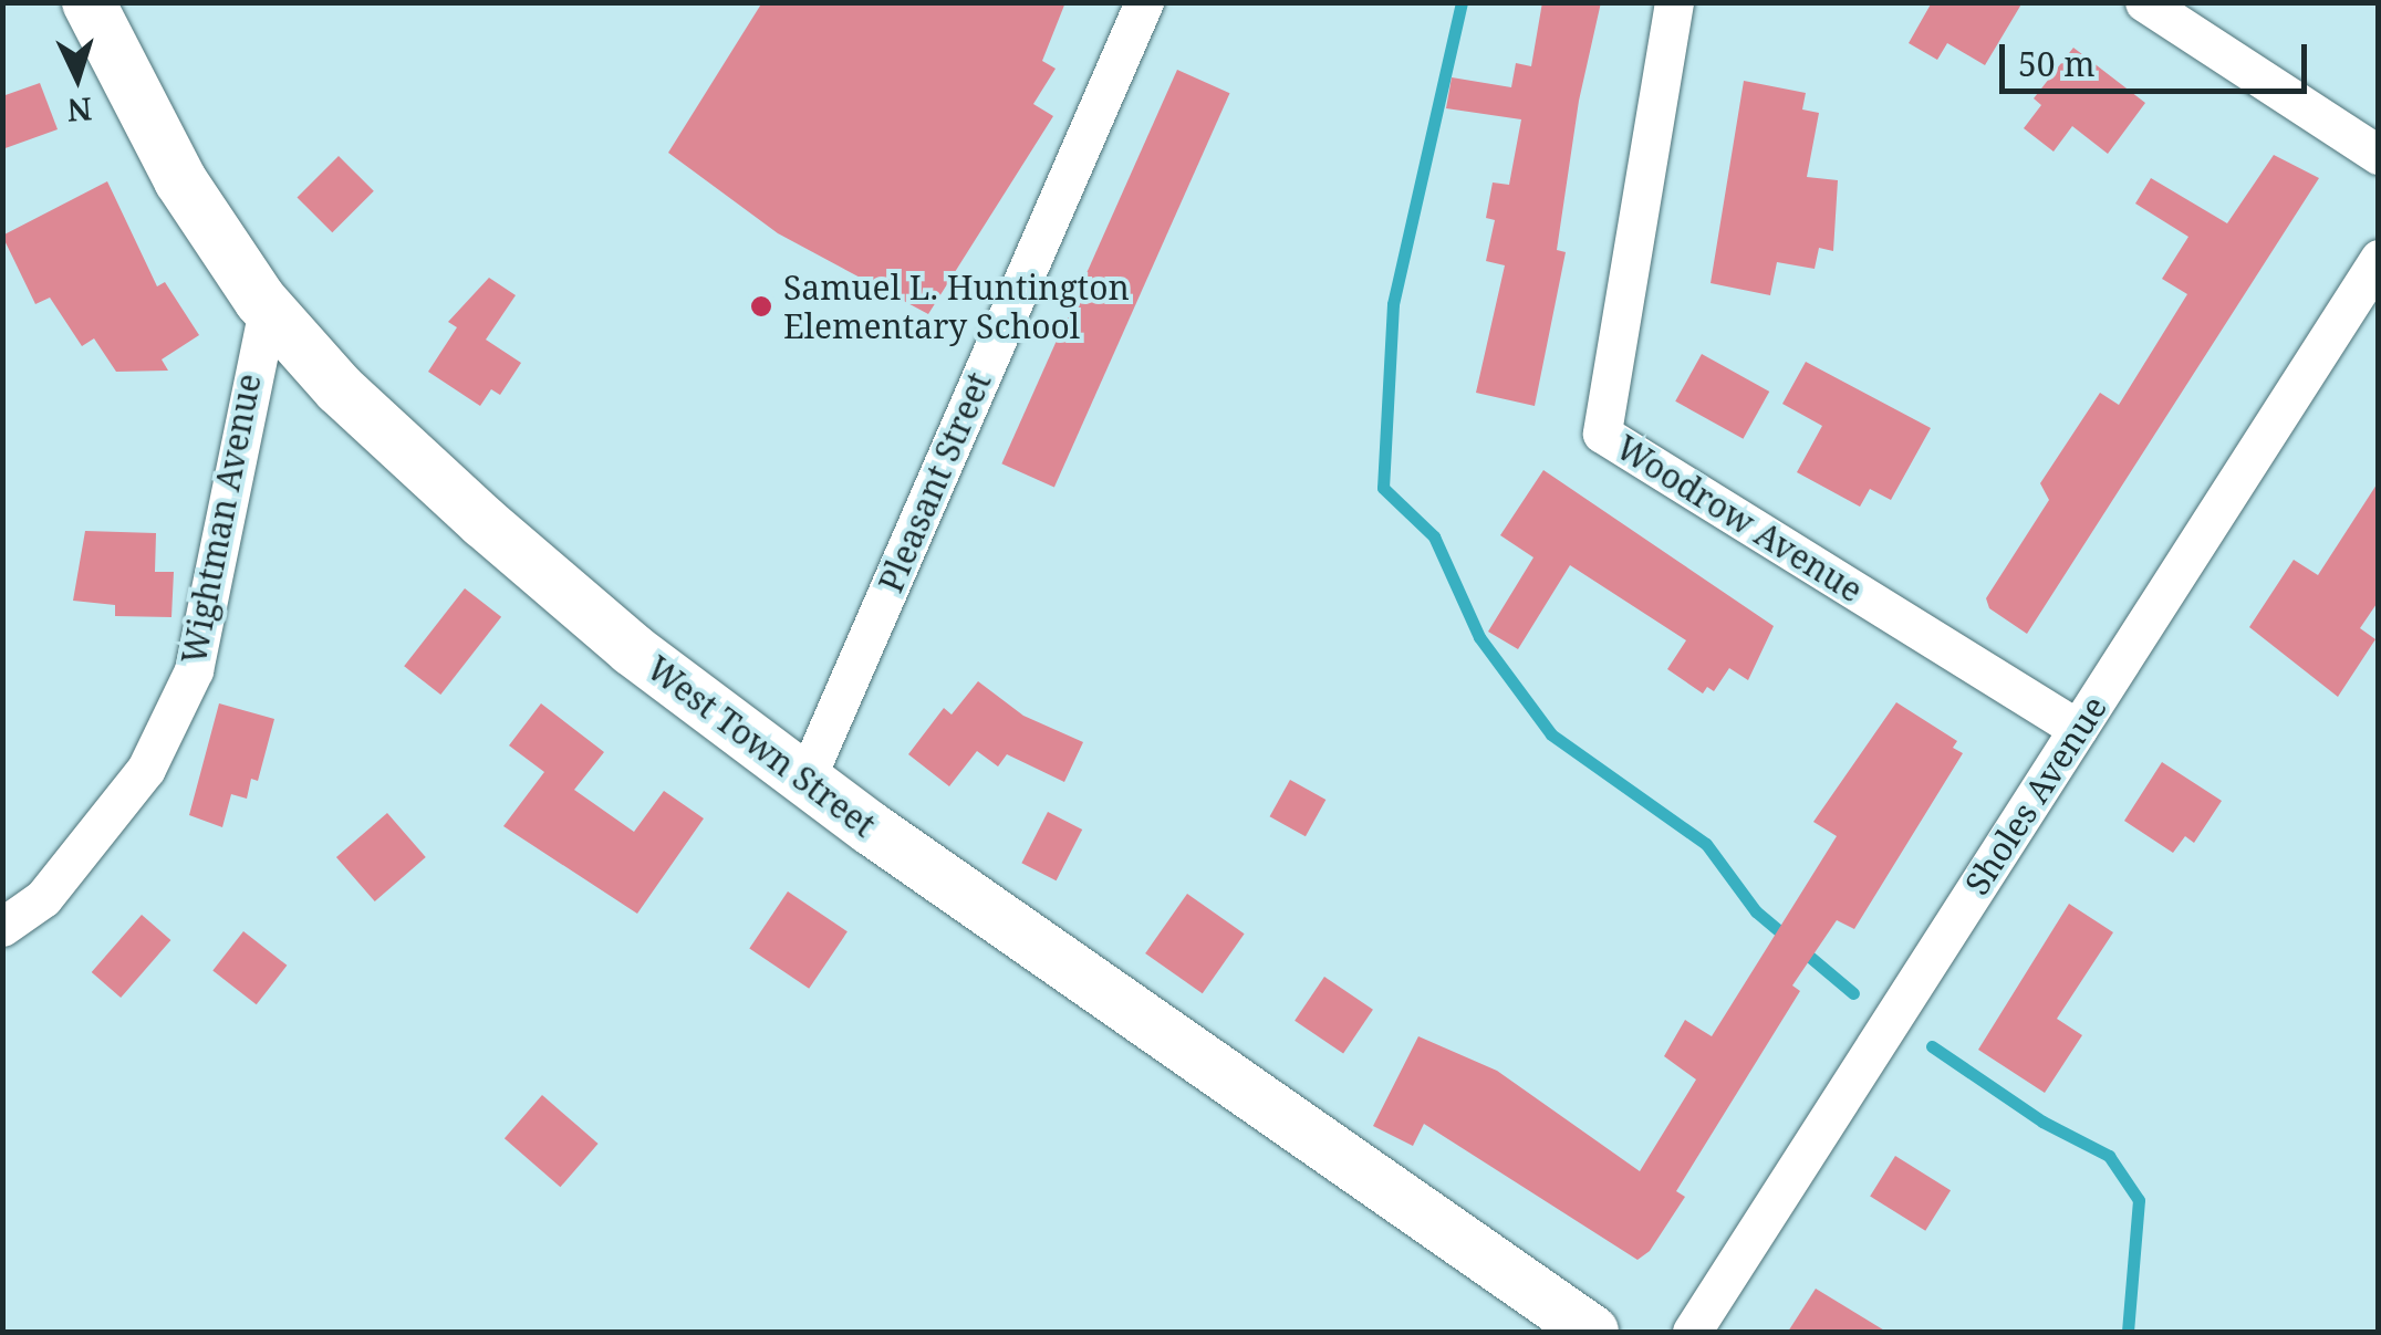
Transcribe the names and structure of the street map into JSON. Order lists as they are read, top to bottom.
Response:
{
  "streets": {
    "main road": ["West Town Street"],
    "street": [
      "Pleasant Street",
      "Wightman Avenue",
      "Woodrow Avenue",
      "Sholes Avenue"
    ]
  },
  "crossings": [
    ["Pleasant Street", "West Town Street"],
    ["Wightman Avenue", "West Town Street"],
    ["Woodrow Avenue", "Sholes Avenue"]
  ],
  "places": ["Samuel L. Huntington Elementary School"],
  "scale_bar": "50 m",
  "north": "bottom"
}
